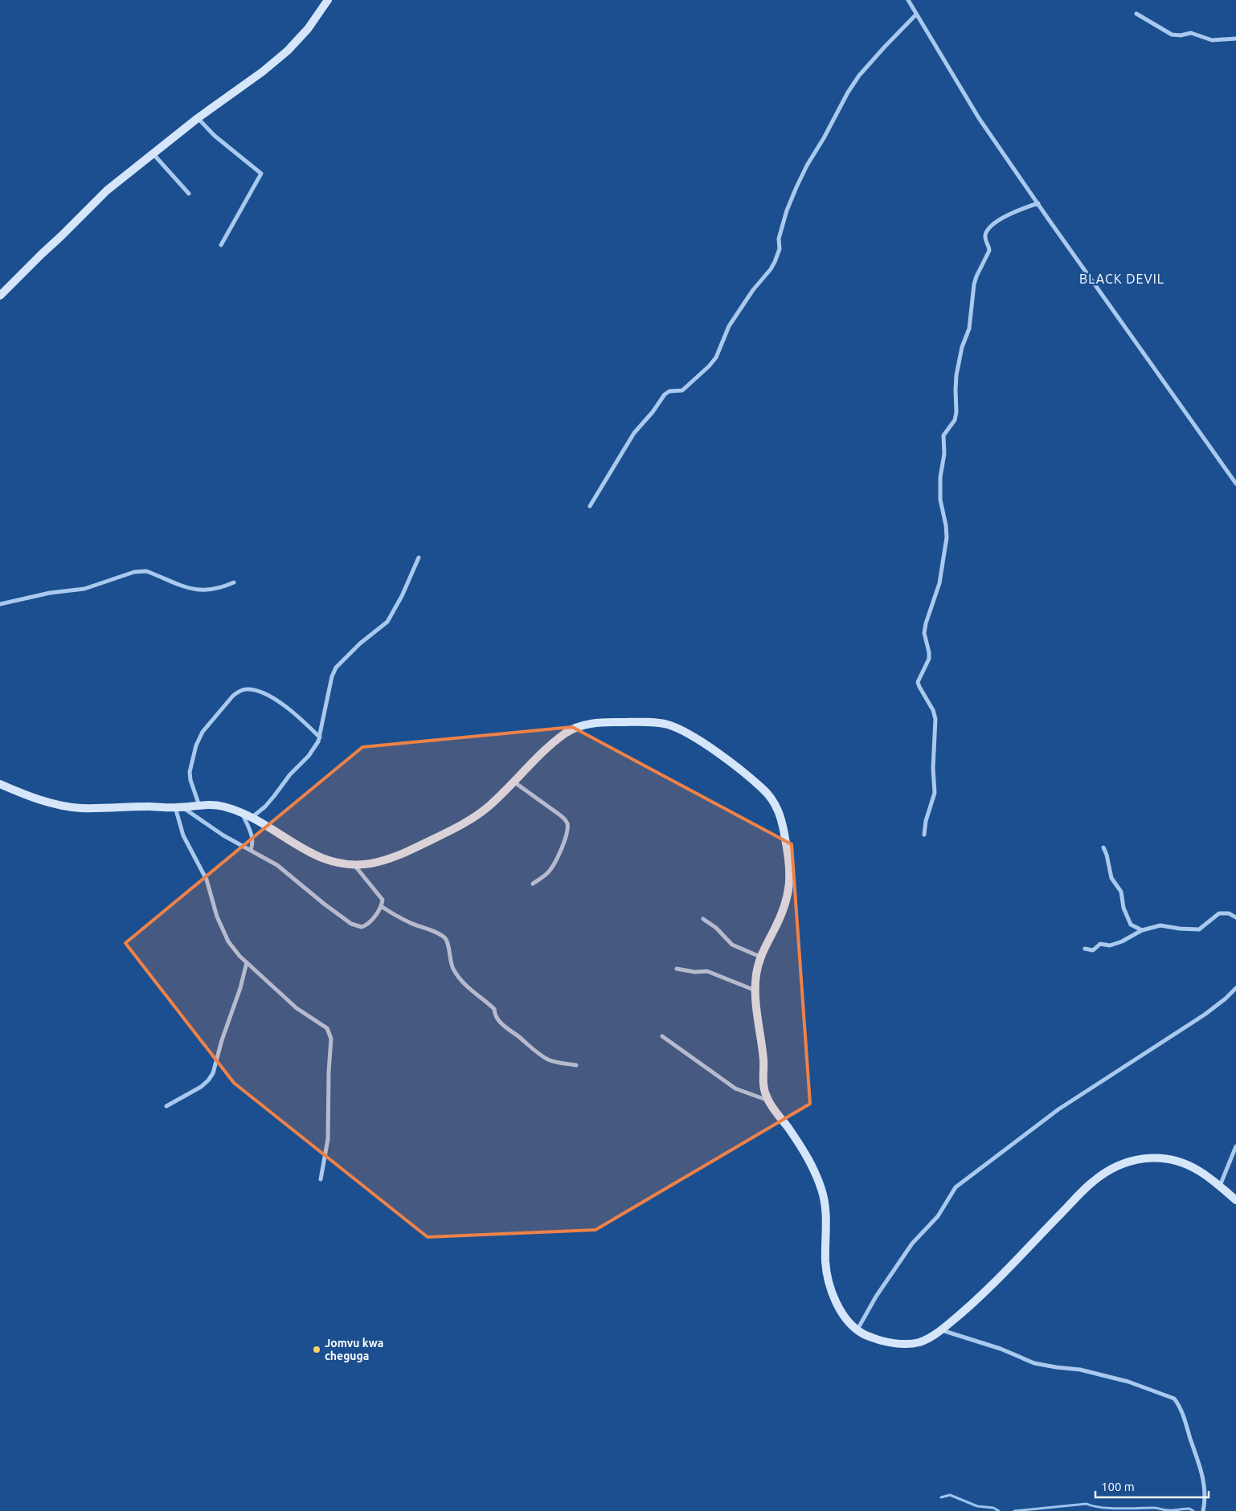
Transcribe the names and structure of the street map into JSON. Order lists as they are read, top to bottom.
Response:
{
  "districts": ["BLACK DEVIL"],
  "places": ["Jomvu kwa cheguga"],
  "scale_bar": "100 m"
}
